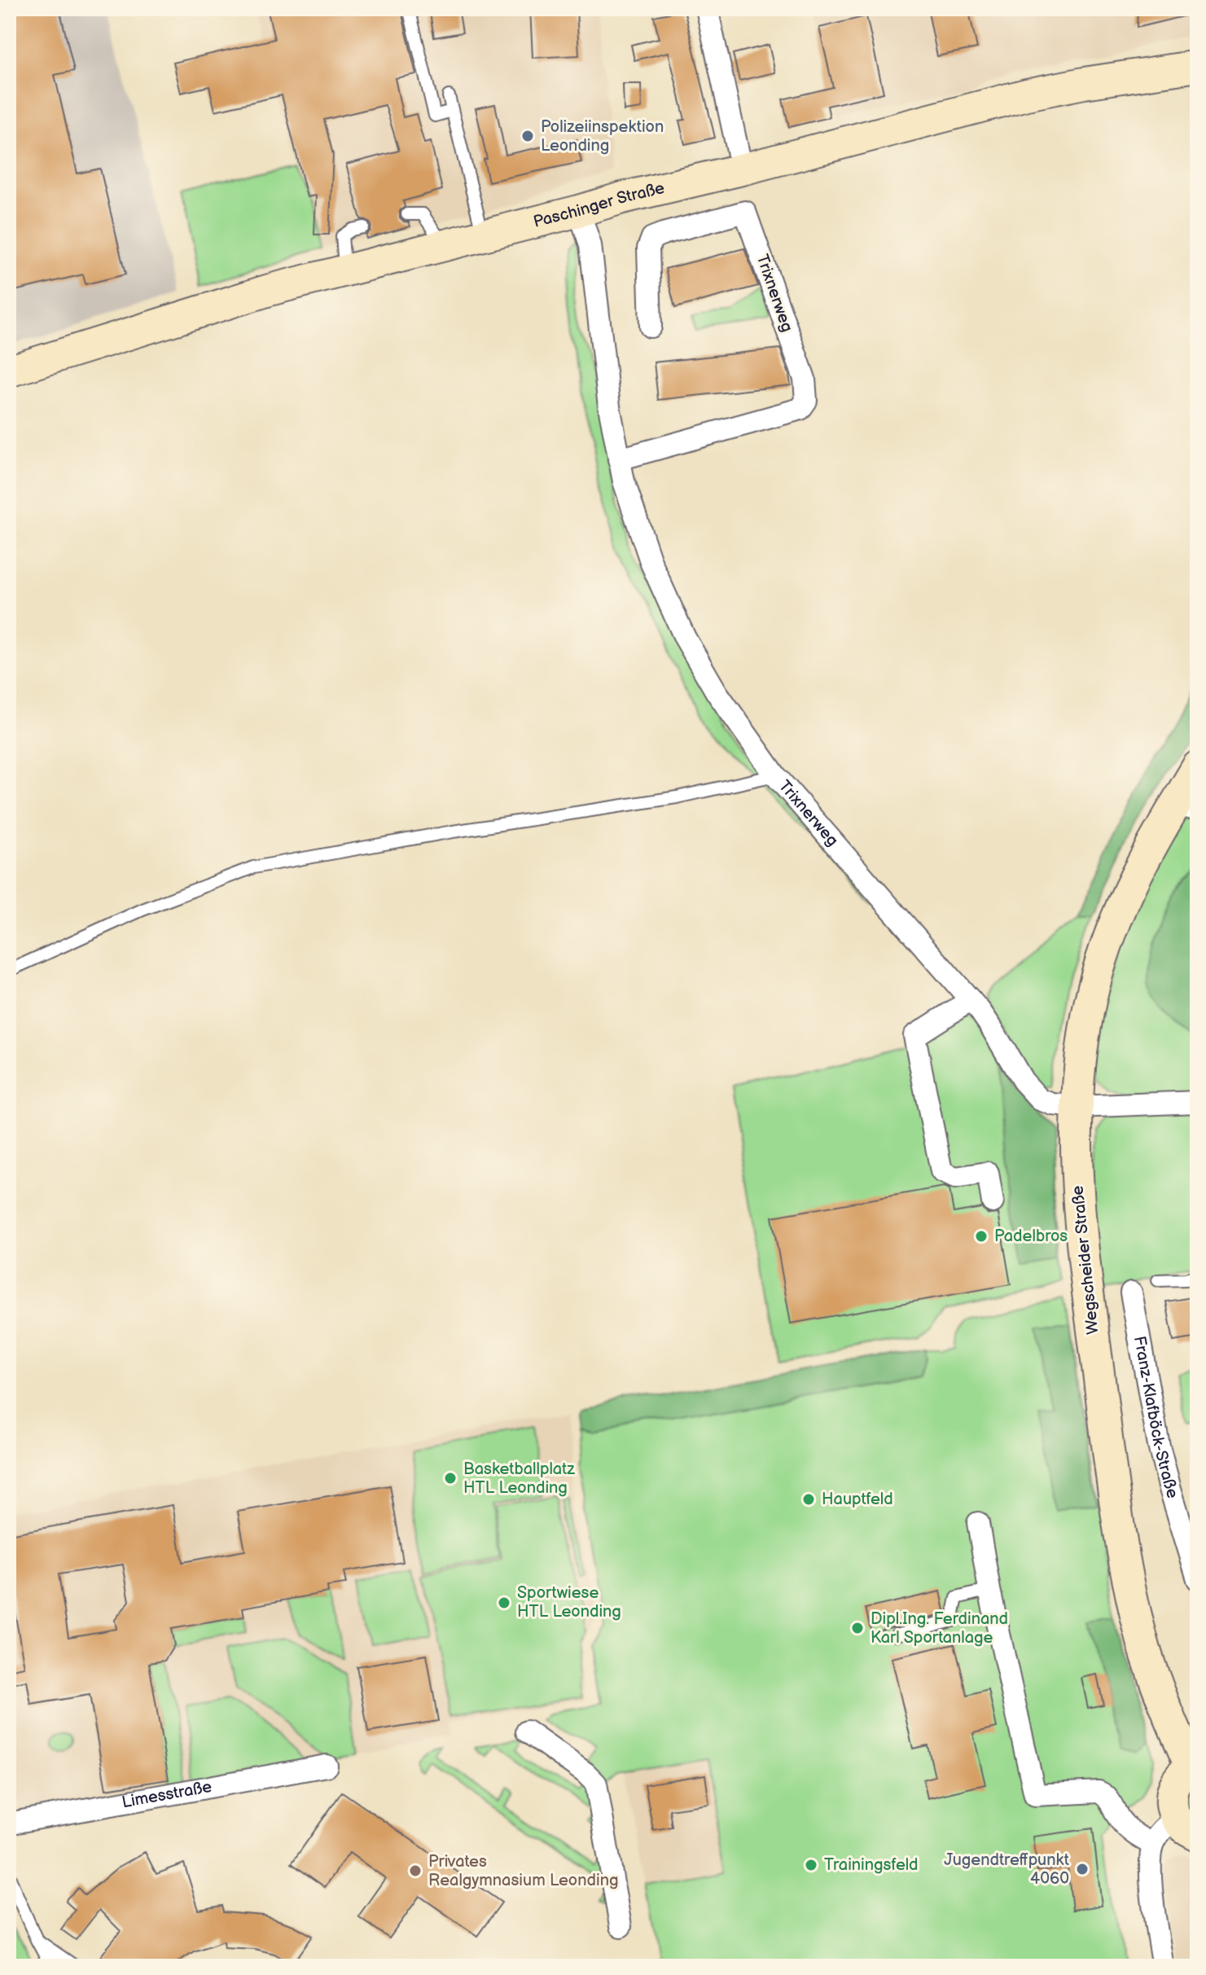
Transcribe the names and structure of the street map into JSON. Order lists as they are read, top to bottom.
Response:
{
  "streets": {
    "street": [
      "Paschinger Straße",
      "Trixnerweg",
      "Wegscheider Straße",
      "Franz-Klafböck-Straße",
      "Limesstraße"
    ]
  },
  "crossings": [
    ["Paschinger Straße", "Trixnerweg"],
    ["Trixnerweg", "Wegscheider Straße"]
  ],
  "places": [
    "Polizeiinspektion Leonding",
    "Padelbros",
    "Basketballplatz HTL Leonding",
    "Hauptfeld",
    "Sportwiese HTL Leonding",
    "Dipl.Ing. Ferdinand Karl Sportanlage",
    "Trainingsfeld",
    "Jugendtreffpunkt 4060",
    "Privates Realgymnasium Leonding"
  ]
}
